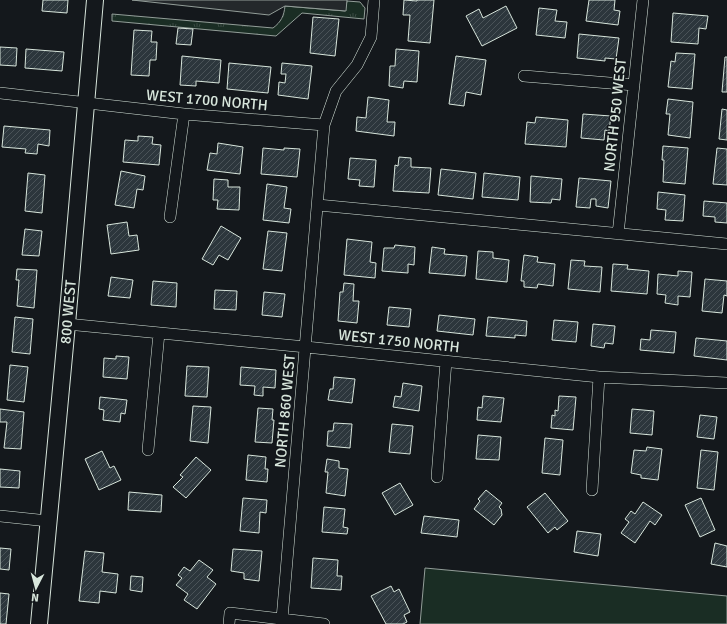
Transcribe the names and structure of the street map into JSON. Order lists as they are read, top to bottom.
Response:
{
  "streets": {
    "street": [
      "WEST 1700 NORTH",
      "NORTH 950 WEST",
      "800 WEST",
      "WEST 1750 NORTH",
      "NORTH 860 WEST"
    ]
  },
  "crossings": [
    ["WEST 1700 NORTH", "800 WEST"],
    ["WEST 1700 NORTH", "NORTH 860 WEST"],
    ["800 WEST", "WEST 1750 NORTH"],
    ["WEST 1750 NORTH", "NORTH 860 WEST"]
  ],
  "north": "bottom"
}
